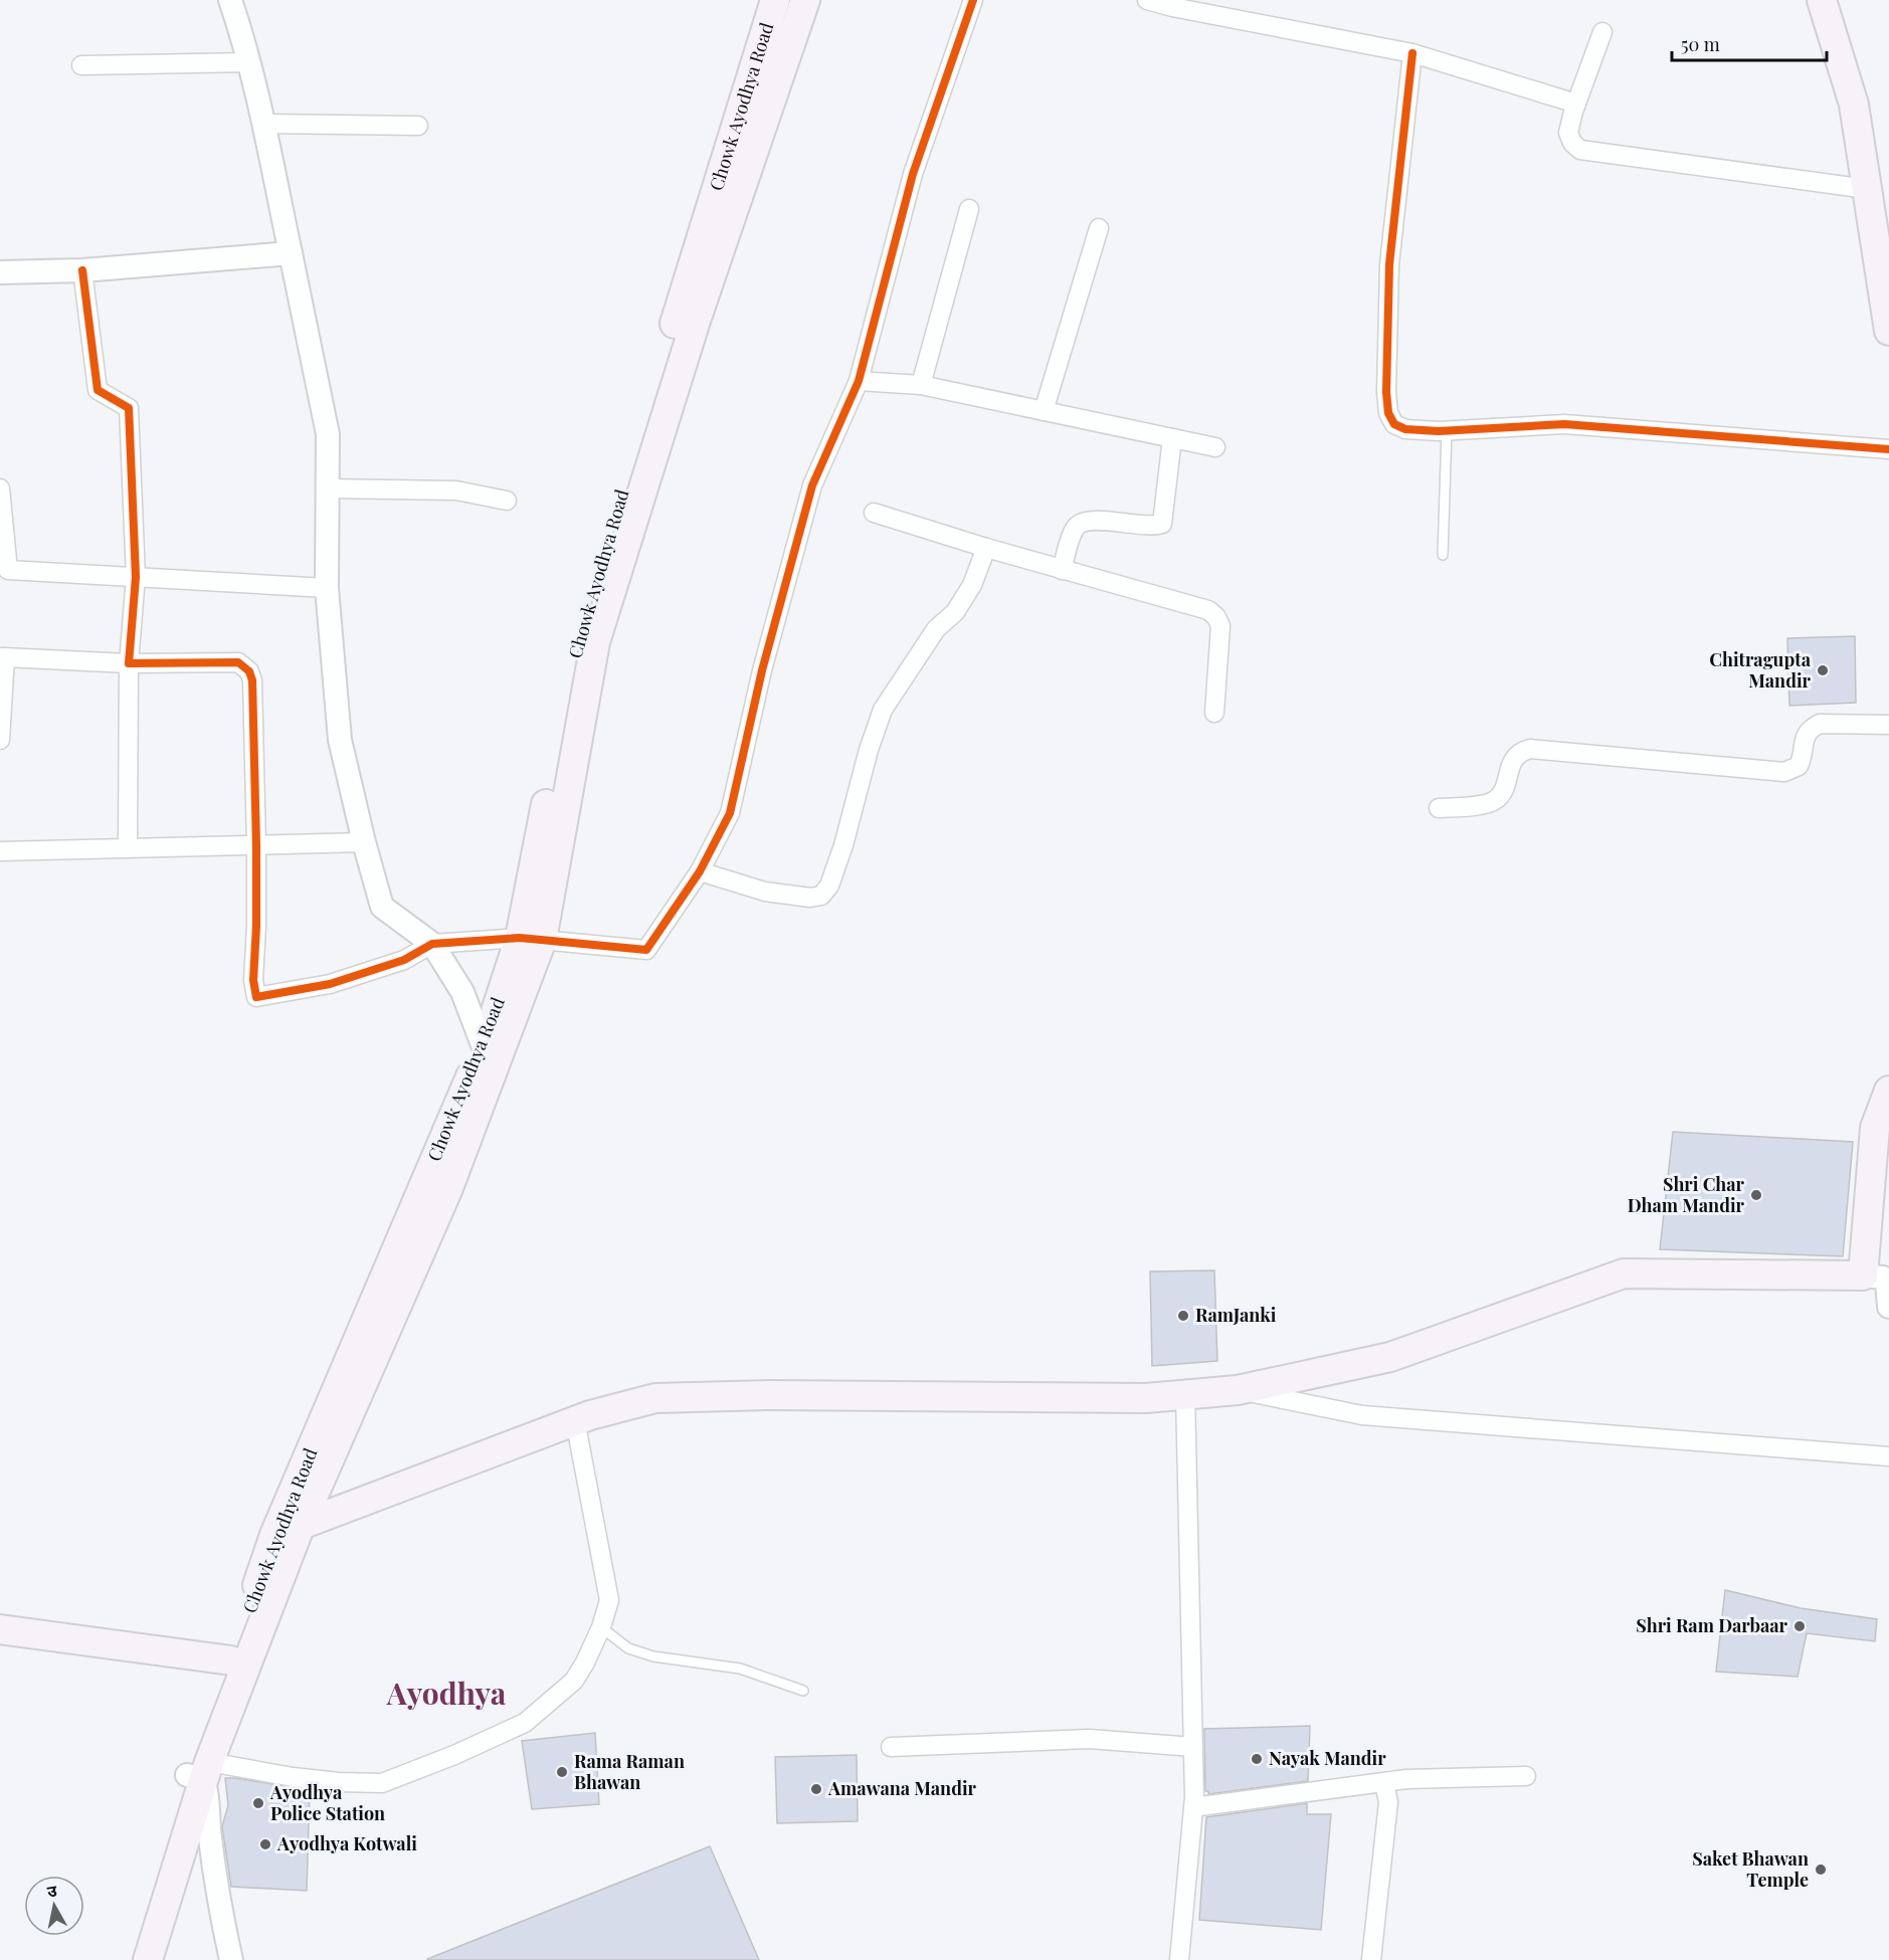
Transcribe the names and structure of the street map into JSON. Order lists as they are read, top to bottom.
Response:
{
  "streets": {
    "main road": ["Chowk Ayodhya Road"]
  },
  "districts": ["Ayodhya"],
  "places": [
    "Chitragupta Mandir",
    "Shri Char Dham Mandir",
    "RamJanki",
    "Shri Ram Darbaar",
    "Nayak Mandir",
    "Rama Raman Bhawan",
    "Amawana Mandir",
    "Ayodhya Police Station",
    "Ayodhya Kotwali",
    "Saket Bhawan Temple"
  ],
  "scale_bar": "50 m",
  "north": "top"
}
